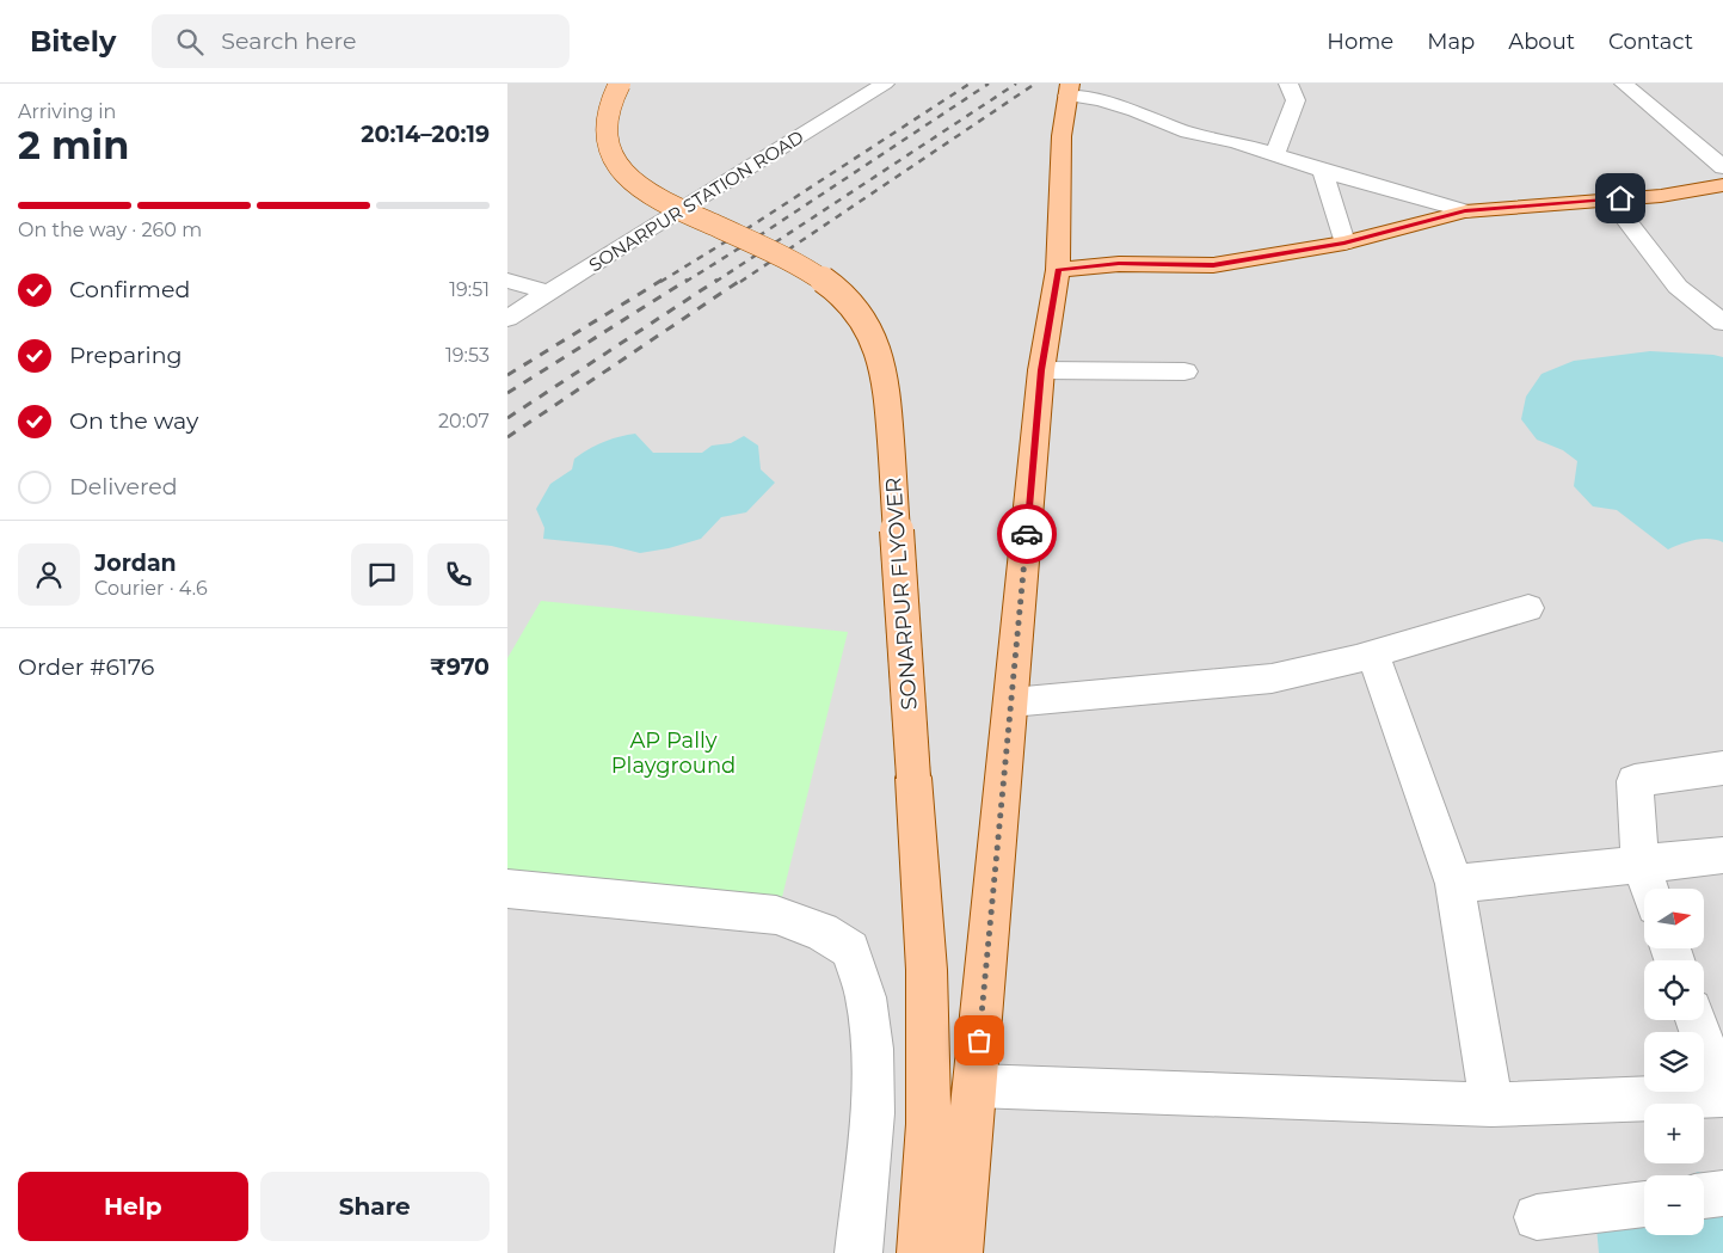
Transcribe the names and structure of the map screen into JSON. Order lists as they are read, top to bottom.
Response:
{
  "streets": {
    "main road": ["SONARPUR FLYOVER"],
    "street": ["SONARPUR STATION ROAD"]
  },
  "parks": ["AP Pally Playground"],
  "north": "right",
  "page": {
    "header": "Bitely",
    "search": "Search here",
    "nav": [
      "Home",
      "Map",
      "About",
      "Contact"
    ],
    "heading": ["2 min", "Arriving in", "20:14–20:19"],
    "panel": [
      "Jordan",
      "Courier · 4.6",
      "Order #6176",
      "₹970"
    ],
    "bar": "On the way · 260 m",
    "list": [
      ["Confirmed", "19:51"],
      ["Preparing", "19:53"],
      ["On the way", "20:07"],
      "Delivered"
    ],
    "map_buttons": ["+", "−"],
    "buttons": ["Help", "Share"]
  }
}
